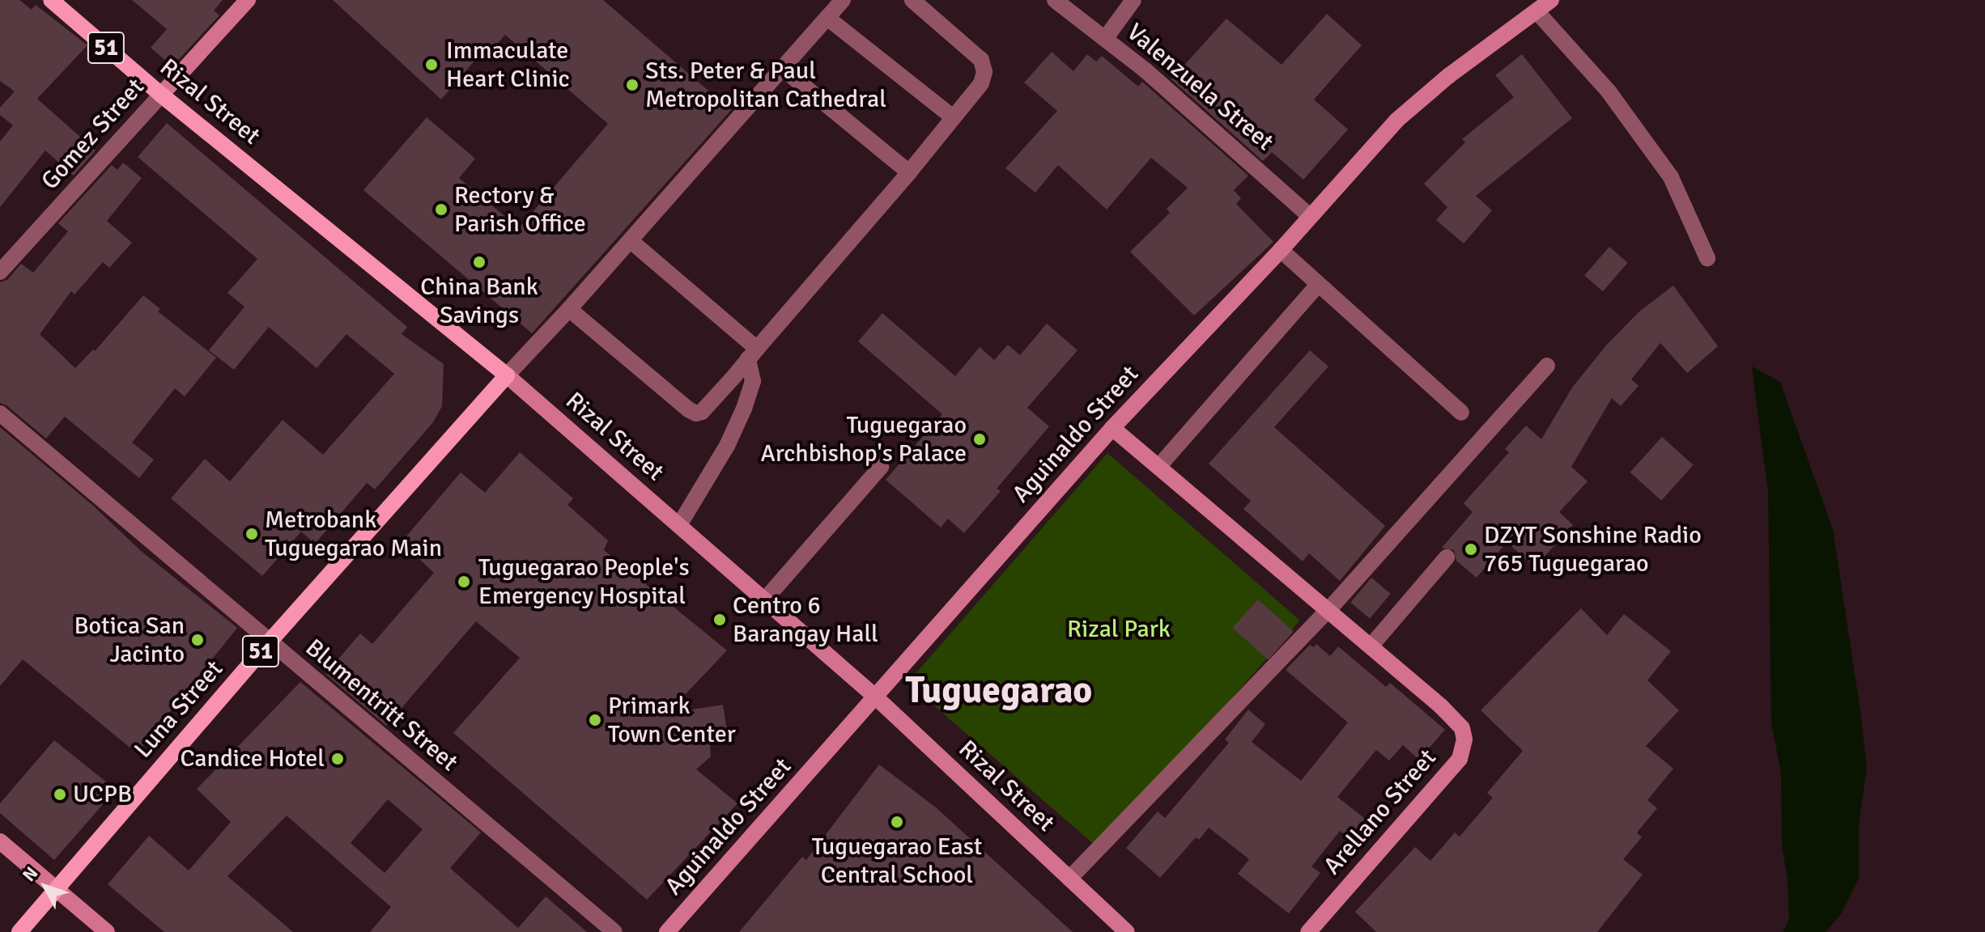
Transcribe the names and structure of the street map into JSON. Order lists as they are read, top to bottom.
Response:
{
  "streets": {
    "main road": ["51", "Rizal Street", "Luna Street"],
    "street": [
      "Valenzuela Street",
      "Gomez Street",
      "Aguinaldo Street",
      "Blumentritt Street",
      "Arellano Street"
    ]
  },
  "crossings": [
    ["Valenzuela Street", "Aguinaldo Street"],
    ["Rizal Street", "Gomez Street"],
    ["Rizal Street", "Aguinaldo Street"],
    ["Rizal Street", "Luna Street"],
    ["Blumentritt Street", "Luna Street"]
  ],
  "districts": ["Tuguegarao"],
  "parks": ["Rizal Park"],
  "places": [
    "Immaculate Heart Clinic",
    "Sts. Peter & Paul Metropolitan Cathedral",
    "Rectory & Parish Office",
    "China Bank Savings",
    "Tuguegarao Archbishop's Palace",
    "Metrobank Tuguegarao Main",
    "DZYT Sonshine Radio 765 Tuguegarao",
    "Tuguegarao People's Emergency Hospital",
    "Centro 6 Barangay Hall",
    "Botica San Jacinto",
    "Primark Town Center",
    "Candice Hotel",
    "UCPB",
    "Tuguegarao East Central School"
  ],
  "north": "top left"
}
